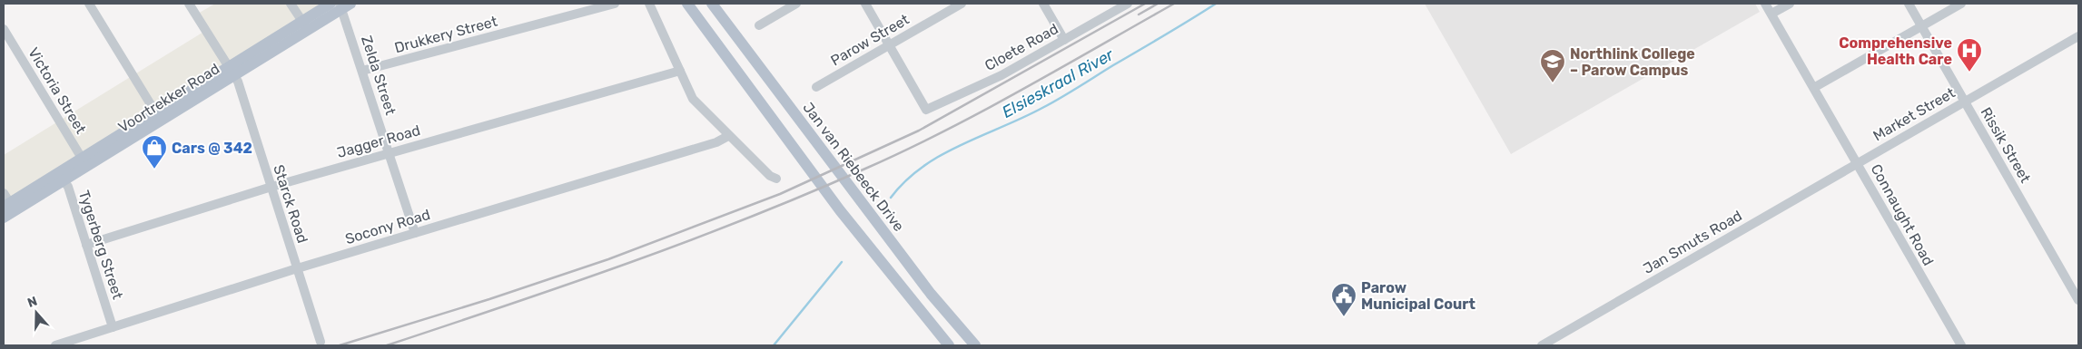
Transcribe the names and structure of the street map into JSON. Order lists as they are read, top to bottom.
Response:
{
  "streets": {
    "main road": ["Voortrekker Road", "Jan van Riebeeck Drive"],
    "street": [
      "Drukkery Street",
      "Parow Street",
      "Cloete Road",
      "Zelda Street",
      "Victoria Street",
      "Market Street",
      "Jagger Road",
      "Rissik Street",
      "Starck Road",
      "Connaught Road",
      "Socony Road",
      "Jan Smuts Road",
      "Tygerberg Street"
    ]
  },
  "crossings": [
    ["Drukkery Street", "Zelda Street"],
    ["Parow Street", "Cloete Road"],
    ["Zelda Street", "Voortrekker Road"],
    ["Zelda Street", "Jagger Road"],
    ["Zelda Street", "Socony Road"],
    ["Victoria Street", "Voortrekker Road"],
    ["Voortrekker Road", "Starck Road"],
    ["Voortrekker Road", "Tygerberg Street"],
    ["Market Street", "Rissik Street"],
    ["Market Street", "Connaught Road"],
    ["Market Street", "Jan Smuts Road"],
    ["Jagger Road", "Starck Road"],
    ["Jagger Road", "Tygerberg Street"],
    ["Starck Road", "Socony Road"],
    ["Connaught Road", "Jan Smuts Road"],
    ["Socony Road", "Tygerberg Street"]
  ],
  "water": ["Elsieskraal River"],
  "places": {
    "hospital": ["Comprehensive Health Care"],
    "school or university": ["Northlink College – Parow Campus"],
    "shop": ["Cars @ 342"],
    "public building": ["Parow Municipal Court"]
  },
  "north": "top"
}
